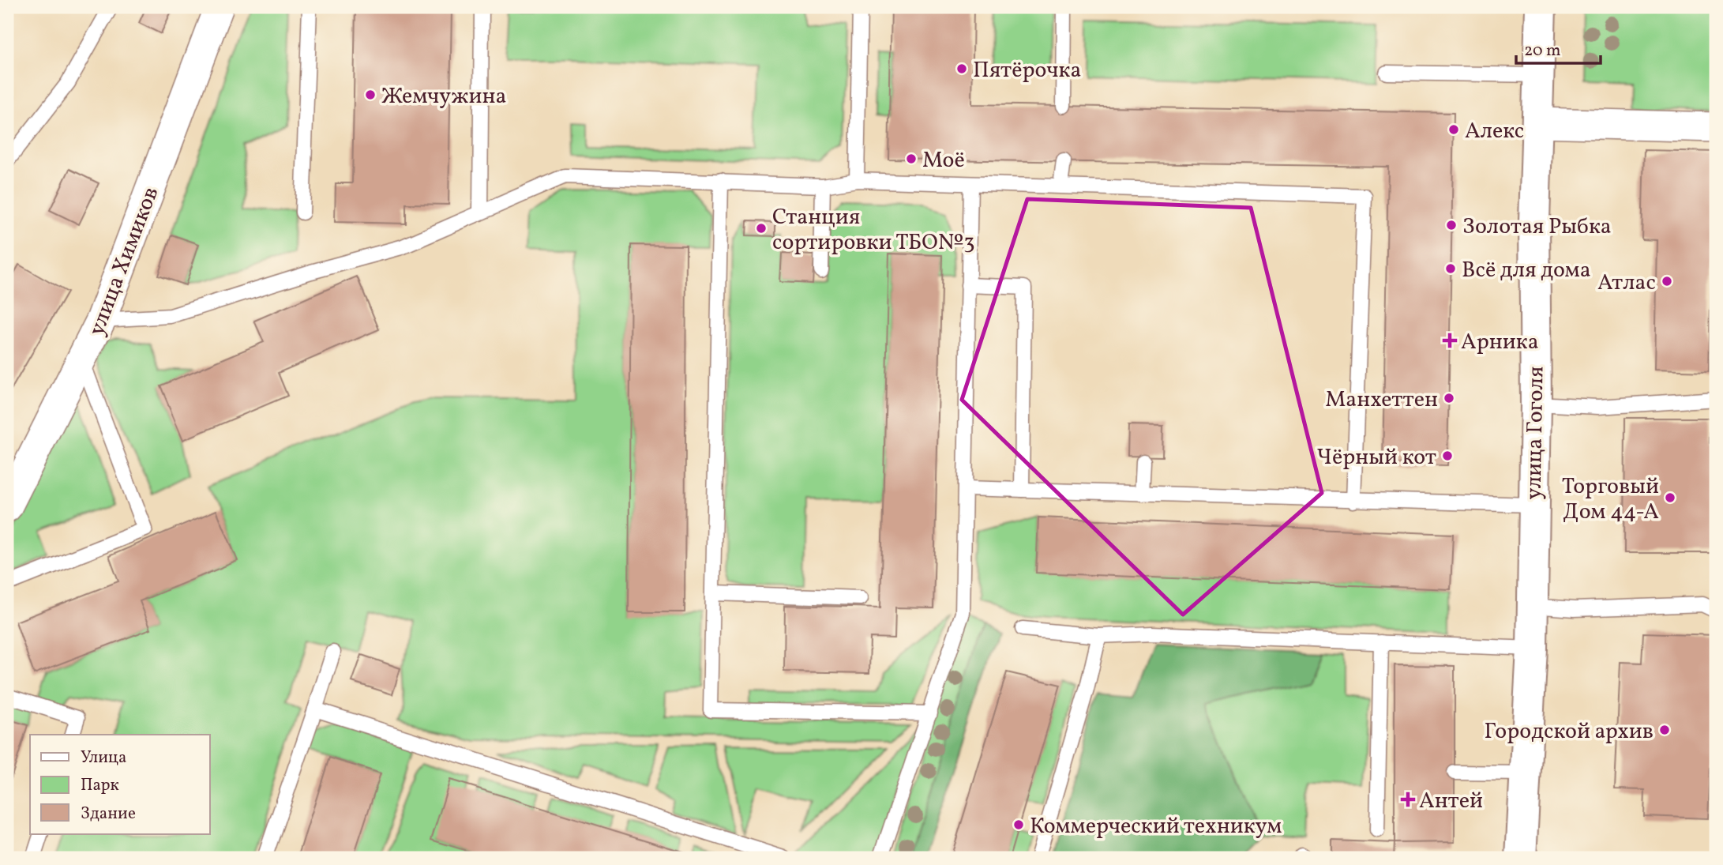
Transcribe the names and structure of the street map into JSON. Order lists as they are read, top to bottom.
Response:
{
  "streets": {
    "street": ["улица Химиков", "улица Гоголя"]
  },
  "places": {
    "other": [
      "Пятёрочка",
      "Жемчужина",
      "Алекс",
      "Моё",
      "Золотая Рыбка",
      "Станция сортировки ТБО№3",
      "Всё для дома",
      "Атлас",
      "Манхеттен",
      "Чёрный кот",
      "Торговый Дом 44-А",
      "Городской архив",
      "Коммерческий техникум"
    ],
    "health": ["Арника", "Антей"]
  },
  "legend": ["Улица", "Парк", "Здание"],
  "scale_bar": "20 m"
}
